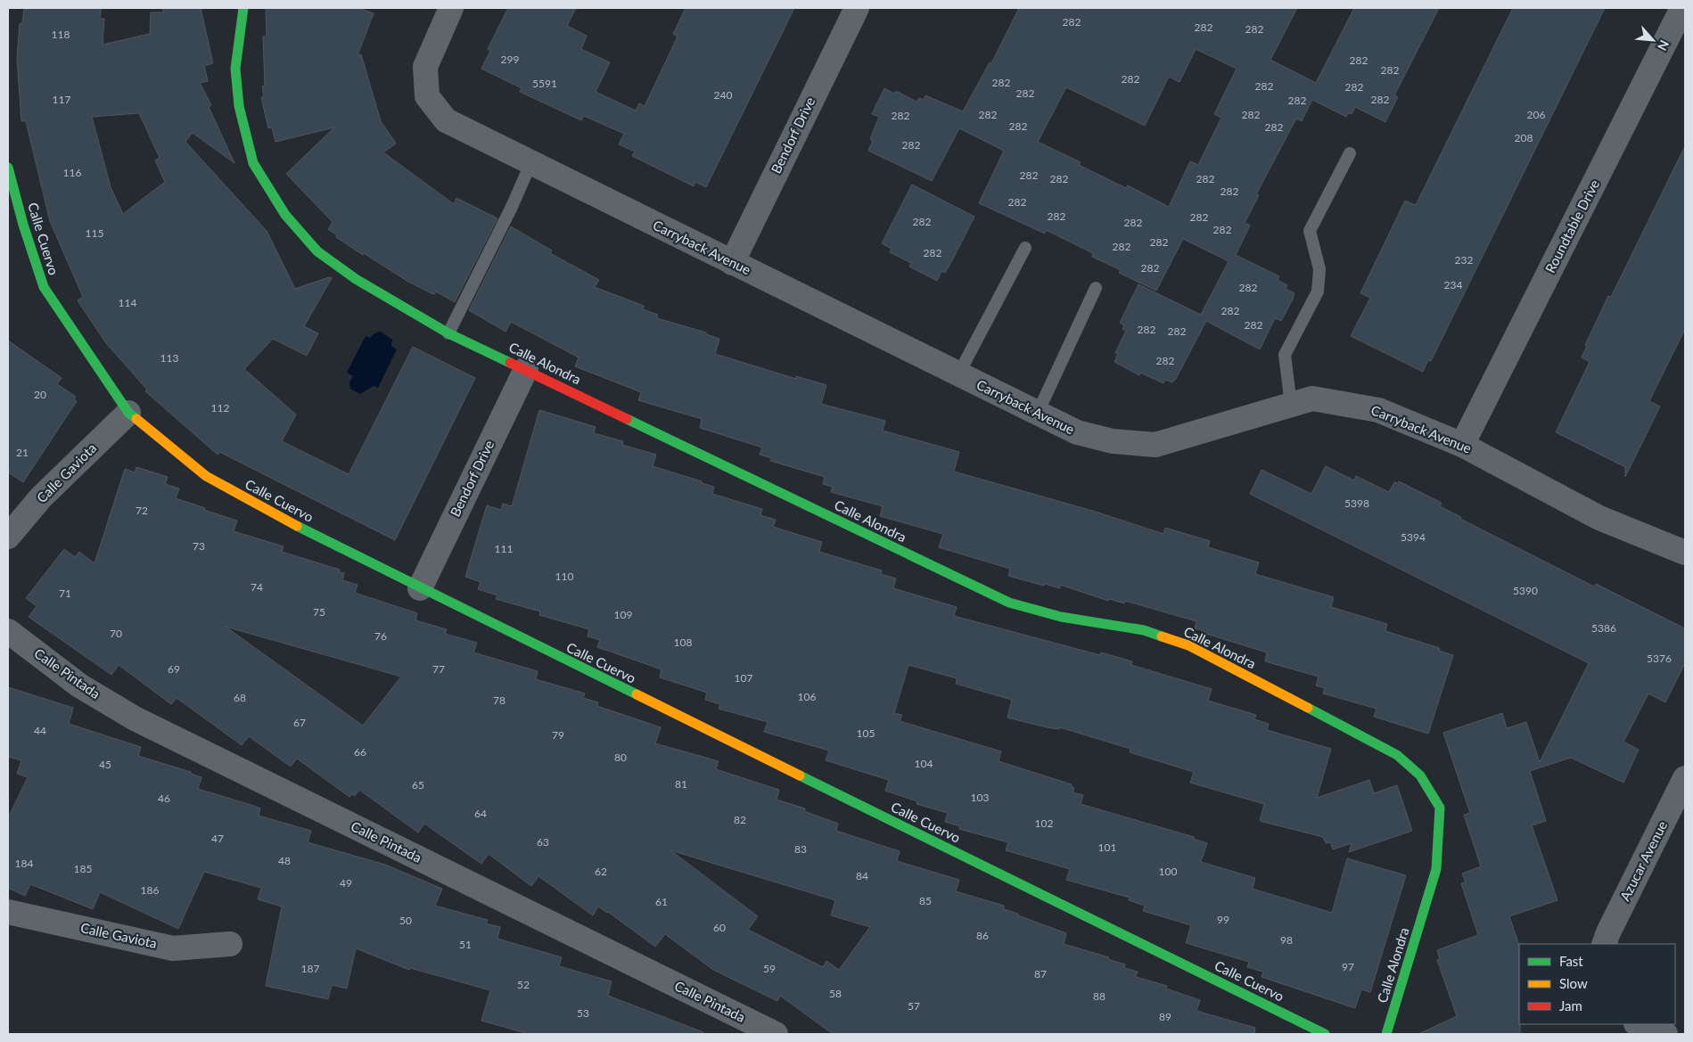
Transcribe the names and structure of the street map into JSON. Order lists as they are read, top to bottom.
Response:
{
  "streets": {
    "street": [
      "Bendorf Drive",
      "Roundtable Drive",
      "Calle Cuervo",
      "Carryback Avenue",
      "Calle Alondra",
      "Calle Gaviota",
      "Calle Pintada",
      "Azucar Avenue"
    ]
  },
  "crossings": [
    ["Bendorf Drive", "Calle Cuervo"],
    ["Bendorf Drive", "Carryback Avenue"],
    ["Bendorf Drive", "Calle Alondra"],
    ["Roundtable Drive", "Carryback Avenue"],
    ["Calle Cuervo", "Calle Gaviota"]
  ],
  "house_numbers": [
    "282",
    "282",
    "282",
    "118",
    "299",
    "282",
    "282",
    "282",
    "282",
    "5591",
    "282",
    "282",
    "282",
    "240",
    "117",
    "282",
    "282",
    "282",
    "282",
    "206",
    "282",
    "282",
    "282",
    "208",
    "282",
    "116",
    "282",
    "282",
    "282",
    "282",
    "282",
    "282",
    "282",
    "282",
    "282",
    "282",
    "115",
    "282",
    "282",
    "282",
    "232",
    "282",
    "234",
    "282",
    "114",
    "282",
    "282",
    "282",
    "282",
    "113",
    "282",
    "20",
    "112",
    "21",
    "5398",
    "72",
    "5394",
    "73",
    "111",
    "110",
    "74",
    "5390",
    "71",
    "75",
    "109",
    "5386",
    "70",
    "76",
    "108",
    "5376",
    "69",
    "77",
    "107",
    "106",
    "68",
    "78",
    "67",
    "44",
    "105",
    "79",
    "66",
    "80",
    "104",
    "45",
    "81",
    "65",
    "103",
    "46",
    "64",
    "82",
    "102",
    "47",
    "63",
    "101",
    "83",
    "48",
    "184",
    "185",
    "62",
    "100",
    "84",
    "49",
    "186",
    "85",
    "61",
    "99",
    "50",
    "60",
    "86",
    "98",
    "51",
    "97",
    "187",
    "59",
    "87",
    "52",
    "58",
    "88",
    "57",
    "53",
    "89"
  ],
  "legend": ["Fast", "Slow", "Jam"],
  "north": "bottom right"
}
